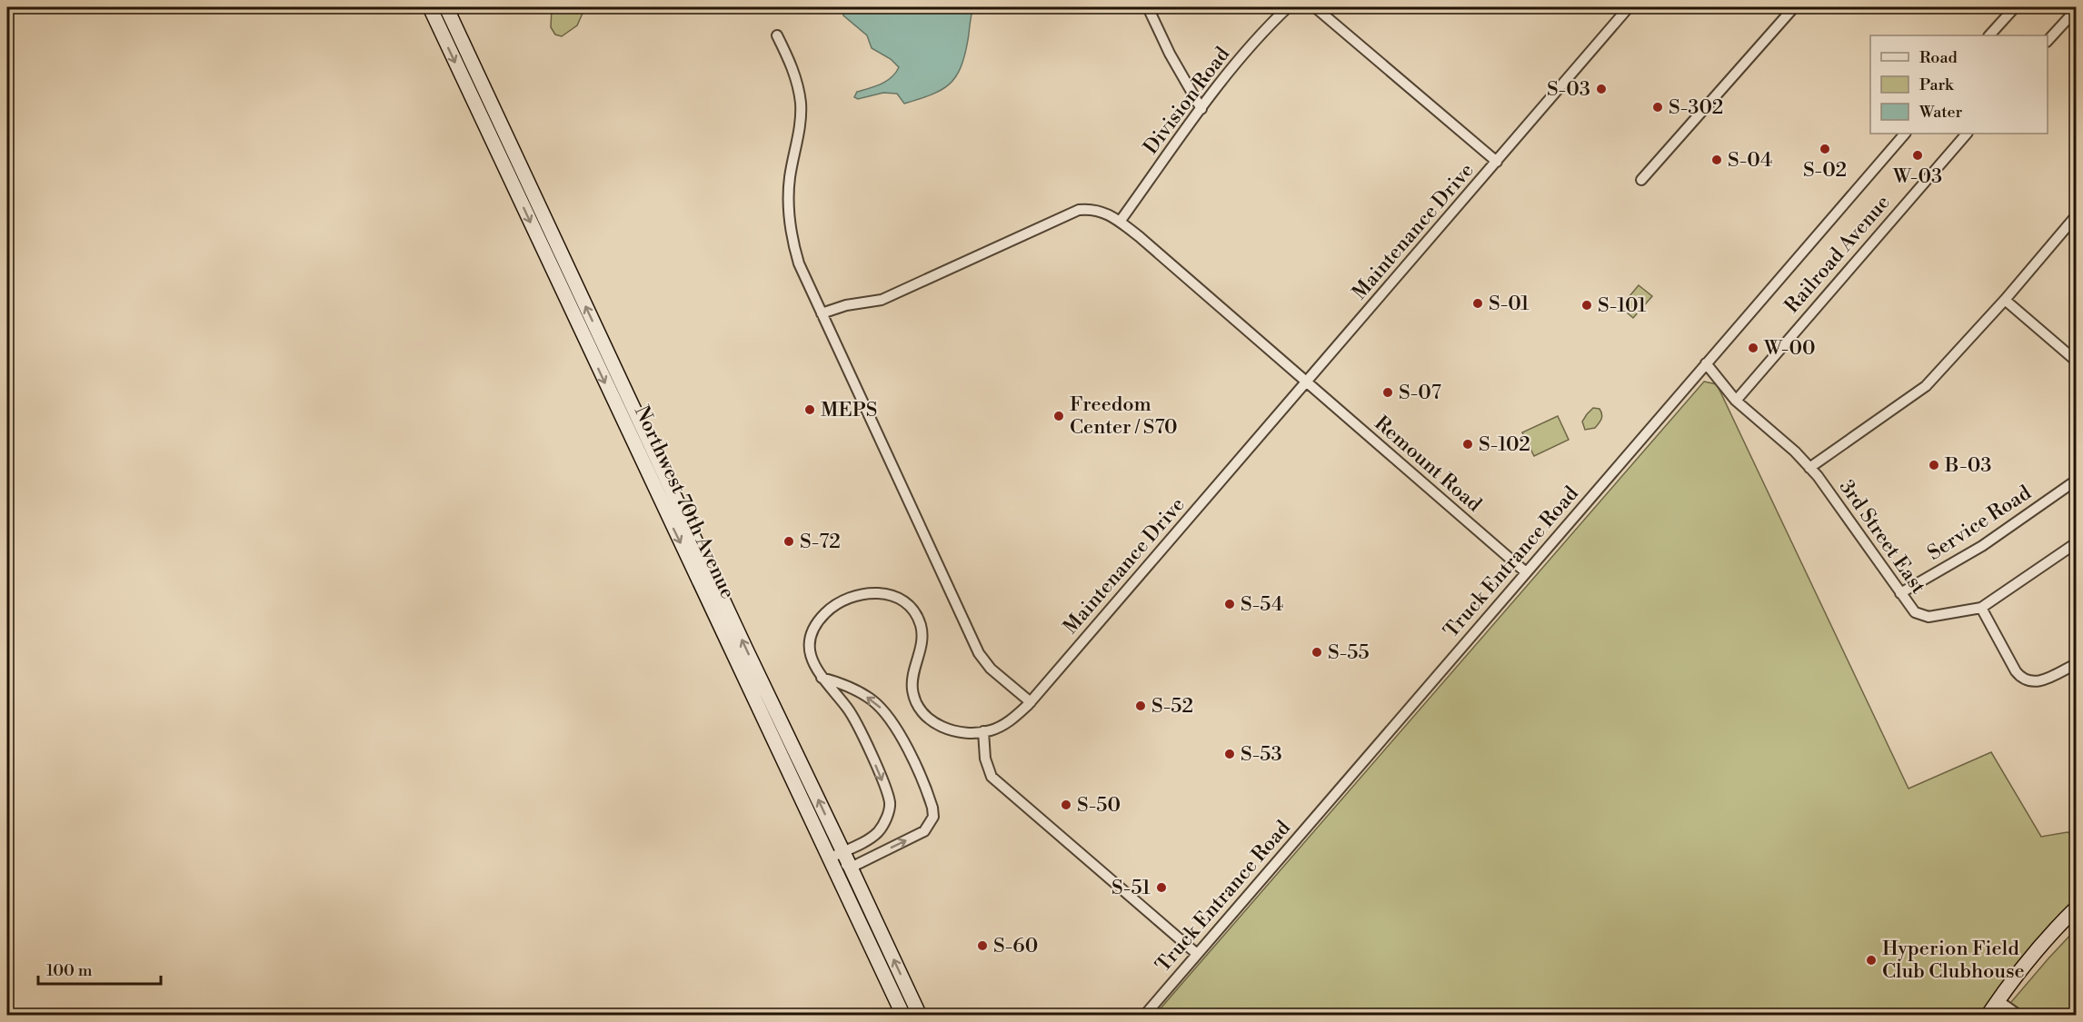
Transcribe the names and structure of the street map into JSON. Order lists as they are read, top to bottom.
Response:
{
  "streets": {
    "main road": ["Northwest 70th Avenue"],
    "street": [
      "Division Road",
      "Maintenance Drive",
      "Railroad Avenue",
      "Remount Road",
      "Service Road",
      "3rd Street East",
      "Truck Entrance Road"
    ]
  },
  "crossings": [
    ["Division Road", "Remount Road"],
    ["Maintenance Drive", "Remount Road"],
    ["Railroad Avenue", "3rd Street East"],
    ["Remount Road", "Truck Entrance Road"],
    ["Service Road", "3rd Street East"],
    ["3rd Street East", "Truck Entrance Road"]
  ],
  "places": [
    "S-03",
    "S-302",
    "S-02",
    "W-03",
    "S-04",
    "S-01",
    "S-101",
    "W-00",
    "S-07",
    "MEPS",
    "Freedom Center / S70",
    "S-102",
    "B-03",
    "S-72",
    "S-54",
    "S-55",
    "S-52",
    "S-53",
    "S-50",
    "S-51",
    "S-60",
    "Hyperion Field Club Clubhouse"
  ],
  "legend": ["Road", "Park", "Water"],
  "scale_bar": "100 m"
}
